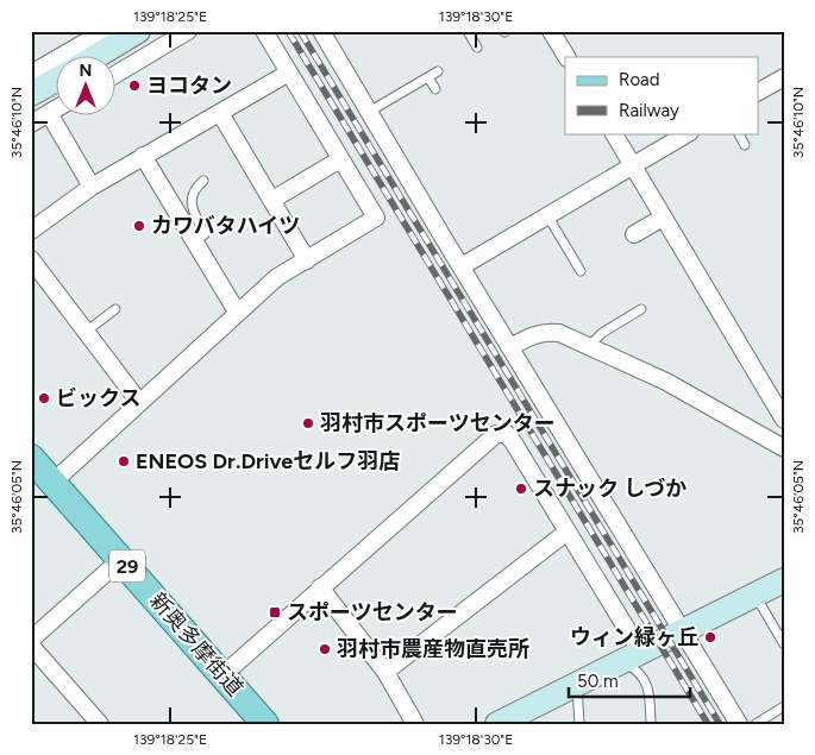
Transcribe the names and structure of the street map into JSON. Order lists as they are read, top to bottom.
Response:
{
  "streets": {
    "main road": ["29", "新奥多摩街道"]
  },
  "places": {
    "other": [
      "ヨコタン",
      "カワバタハイツ",
      "ビックス",
      "羽村市スポーツセンター",
      "ENEOS Dr.Driveセルフ羽店",
      "スナック しづか",
      "ウィン緑ヶ丘",
      "羽村市農産物直売所"
    ],
    "transit": ["スポーツセンター"]
  },
  "legend": ["Road", "Railway"],
  "scale_bar": "50 m",
  "north": "top",
  "coordinates": [
    "139°18'25\"E",
    "139°18'30\"E",
    "35°46'10\"N",
    "35°46'05\"N"
  ]
}
